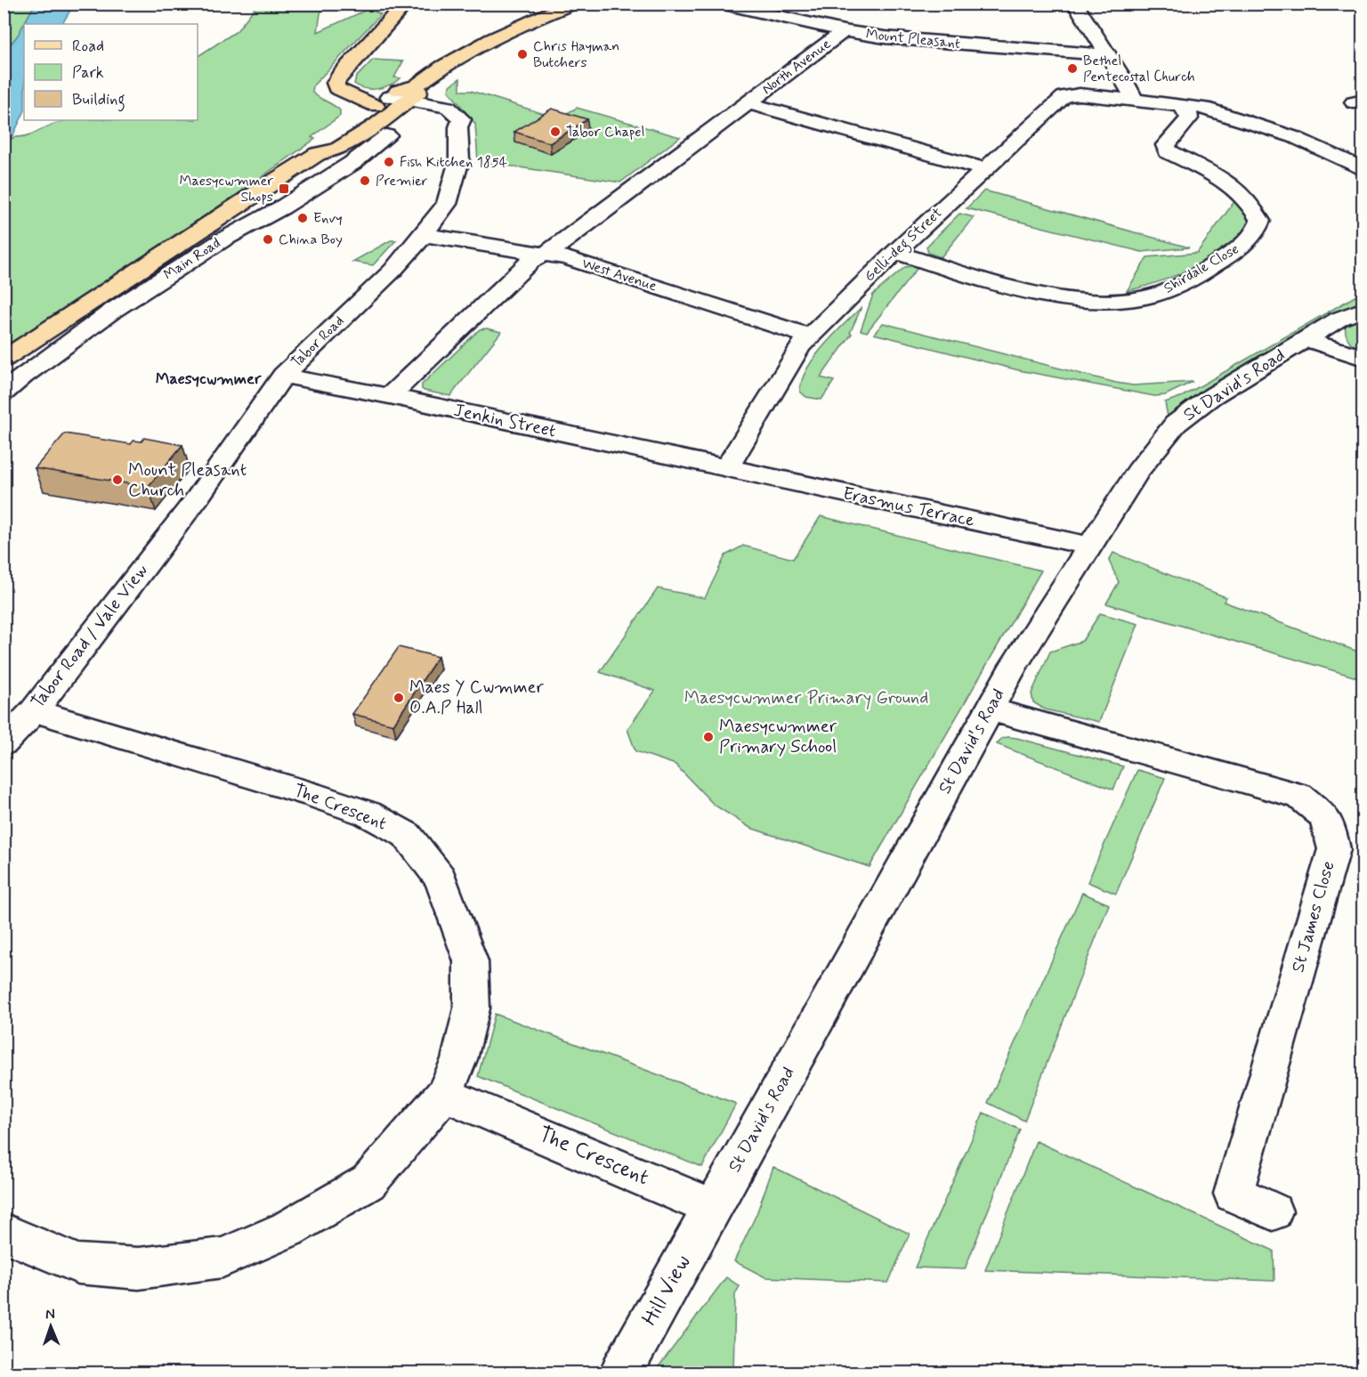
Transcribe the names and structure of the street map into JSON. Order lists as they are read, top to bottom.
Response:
{
  "streets": {
    "main road": ["Main Road"],
    "street": [
      "Mount Pleasant",
      "North Avenue",
      "Gelli-deg Street",
      "Shirdale Close",
      "West Avenue",
      "Tabor Road",
      "St David's Road",
      "Jenkin Street",
      "Erasmus Terrace",
      "Tabor Road / Vale View",
      "The Crescent",
      "St James Close",
      "Hill View"
    ]
  },
  "crossings": [
    ["Mount Pleasant", "North Avenue"],
    ["North Avenue", "West Avenue"],
    ["North Avenue", "Jenkin Street"],
    ["Gelli-deg Street", "Shirdale Close"],
    ["Gelli-deg Street", "West Avenue"],
    ["Gelli-deg Street", "Jenkin Street"],
    ["Gelli-deg Street", "Erasmus Terrace"],
    ["Main Road", "Tabor Road"],
    ["West Avenue", "Tabor Road"],
    ["Tabor Road", "Jenkin Street"],
    ["Tabor Road", "Tabor Road / Vale View"],
    ["St David's Road", "Erasmus Terrace"],
    ["St David's Road", "The Crescent"],
    ["St David's Road", "St James Close"],
    ["St David's Road", "Hill View"],
    ["Jenkin Street", "Erasmus Terrace"],
    ["Tabor Road / Vale View", "The Crescent"],
    ["The Crescent", "Hill View"]
  ],
  "districts": ["Maesycwmmer"],
  "parks": ["Maesycwmmer Primary Ground"],
  "places": {
    "other": [
      "Chris Hayman Butchers",
      "Bethel Pentecostal Church",
      "Tabor Chapel",
      "Fish Kitchen 1854",
      "Premier",
      "Envy",
      "China Boy",
      "Mount Pleasant Church",
      "Maes Y Cwmmer O.A.P Hall",
      "Maesycwmmer Primary School"
    ],
    "transit": ["Maesycwmmer Shops"]
  },
  "legend": ["Road", "Park", "Building"],
  "north": "top"
}
